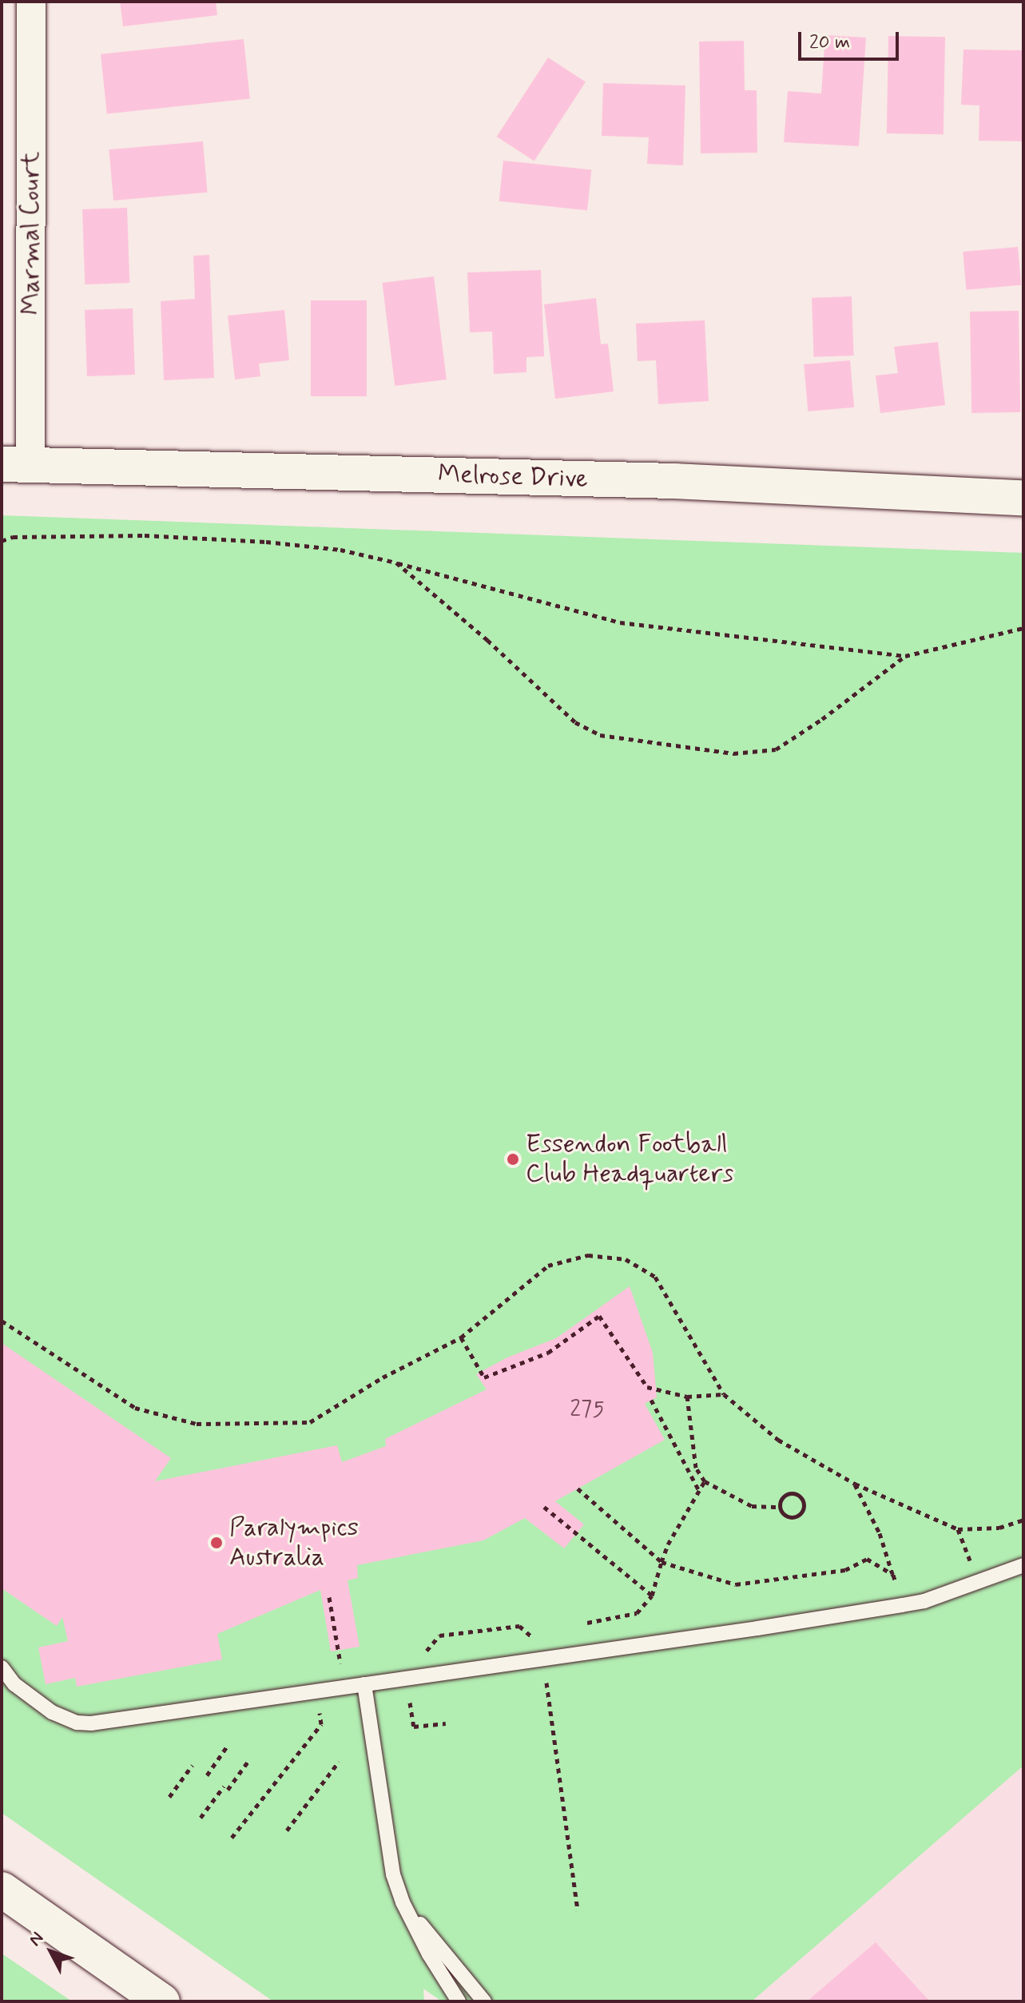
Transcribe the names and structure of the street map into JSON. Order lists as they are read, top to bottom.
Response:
{
  "streets": {
    "street": ["Marmal Court", "Melrose Drive"]
  },
  "crossings": [
    ["Marmal Court", "Melrose Drive"]
  ],
  "places": ["Essendon Football Club Headquarters", "Paralympics Australia"],
  "house_numbers": ["275"],
  "scale_bar": "20 m",
  "north": "top left"
}
